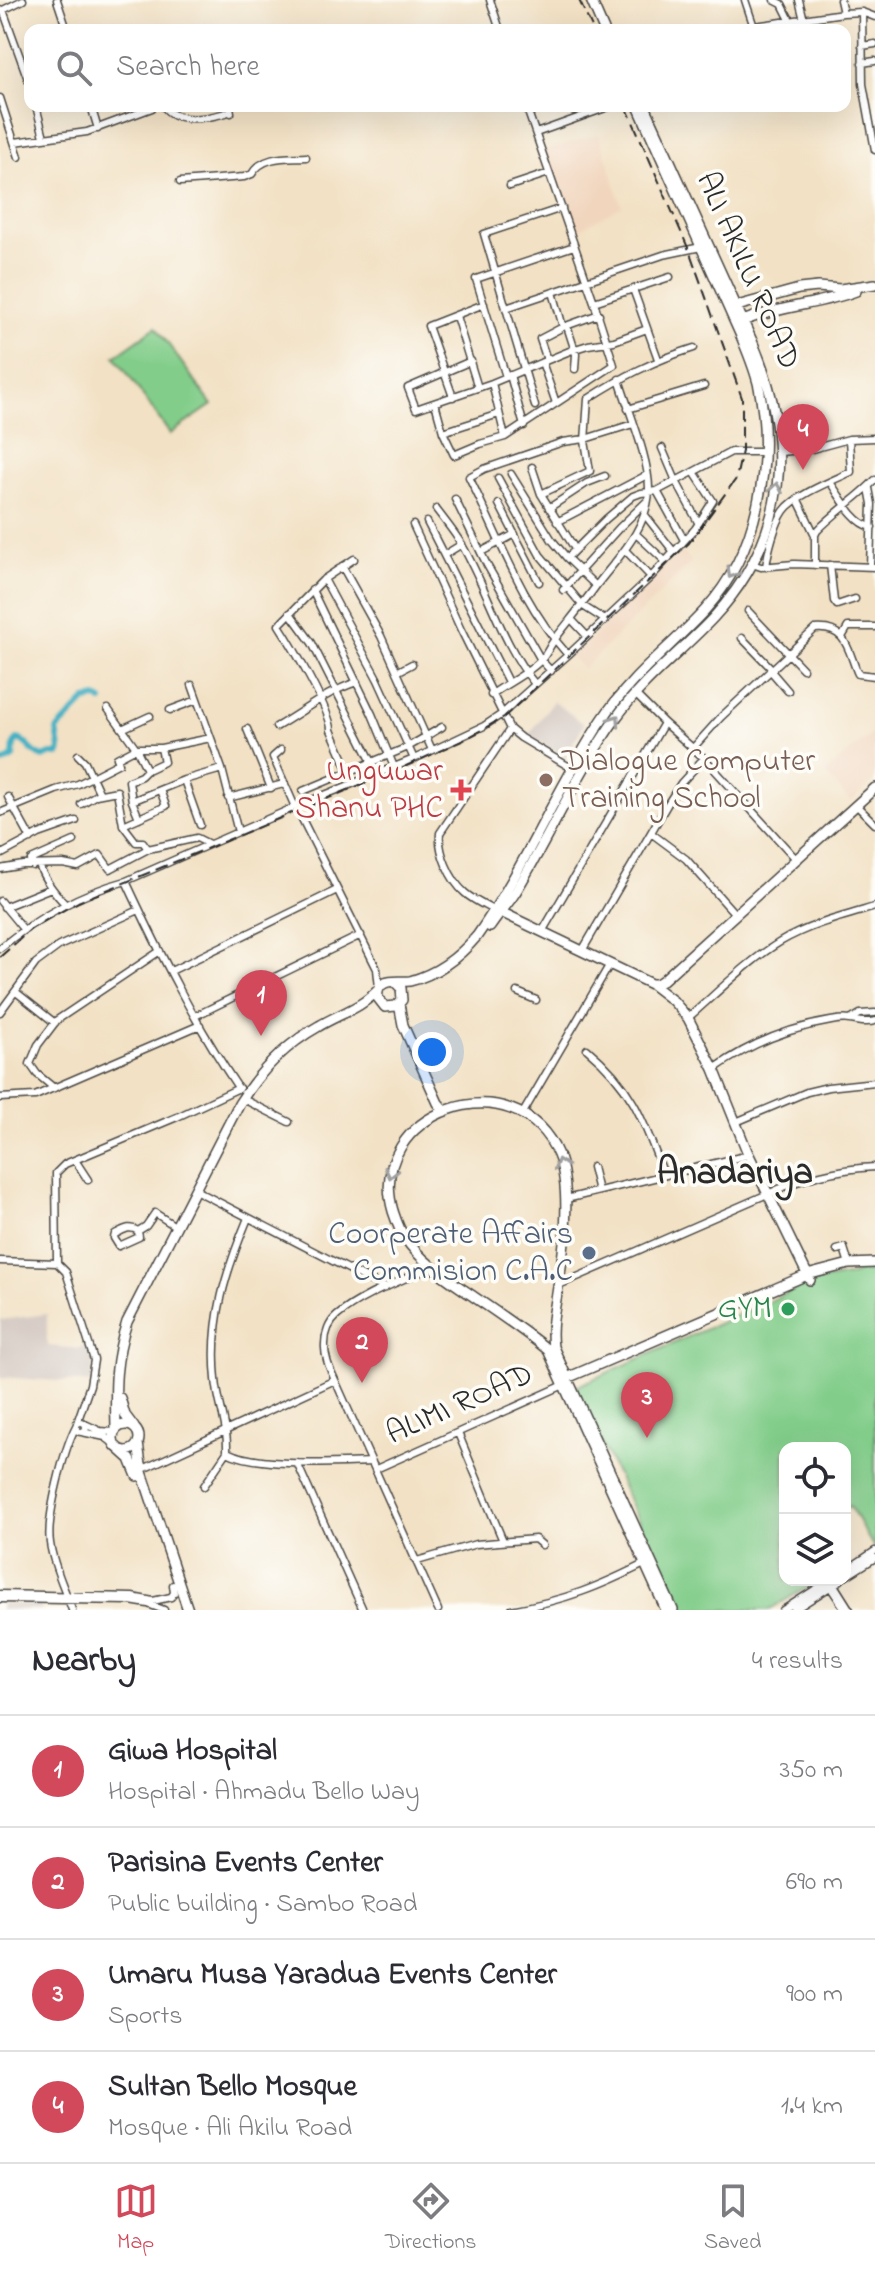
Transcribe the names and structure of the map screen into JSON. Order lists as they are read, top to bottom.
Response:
{
  "streets": {
    "main road": ["ALI AKILU ROAD"],
    "street": ["ALIMI ROAD"]
  },
  "districts": ["Anadariya"],
  "places": {
    "other": ["Dialogue Computer Training School", "Coorperate Affairs Commision C.A.C", "GYM"],
    "health": ["Unguwar Shanu PHC"]
  },
  "page": {
    "search": "Search here",
    "pins": [
      "4",
      "1",
      "2",
      "3"
    ],
    "heading": ["Nearby", "4 results"],
    "list": [
      {
        "mark": "1",
        "name": "Giwa Hospital",
        "note": "Hospital · Ahmadu Bello Way",
        "value": "350 m"
      },
      {
        "mark": "2",
        "name": "Parisina Events Center",
        "note": "Public building · Sambo Road",
        "value": "690 m"
      },
      {
        "mark": "3",
        "name": "Umaru Musa Yaradua Events Center",
        "note": "Sports",
        "value": "900 m"
      },
      {
        "mark": "4",
        "name": "Sultan Bello Mosque",
        "note": "Mosque · Ali Akilu Road",
        "value": "1.4 km"
      }
    ],
    "nav": ["Map", "Directions", "Saved"]
  }
}
